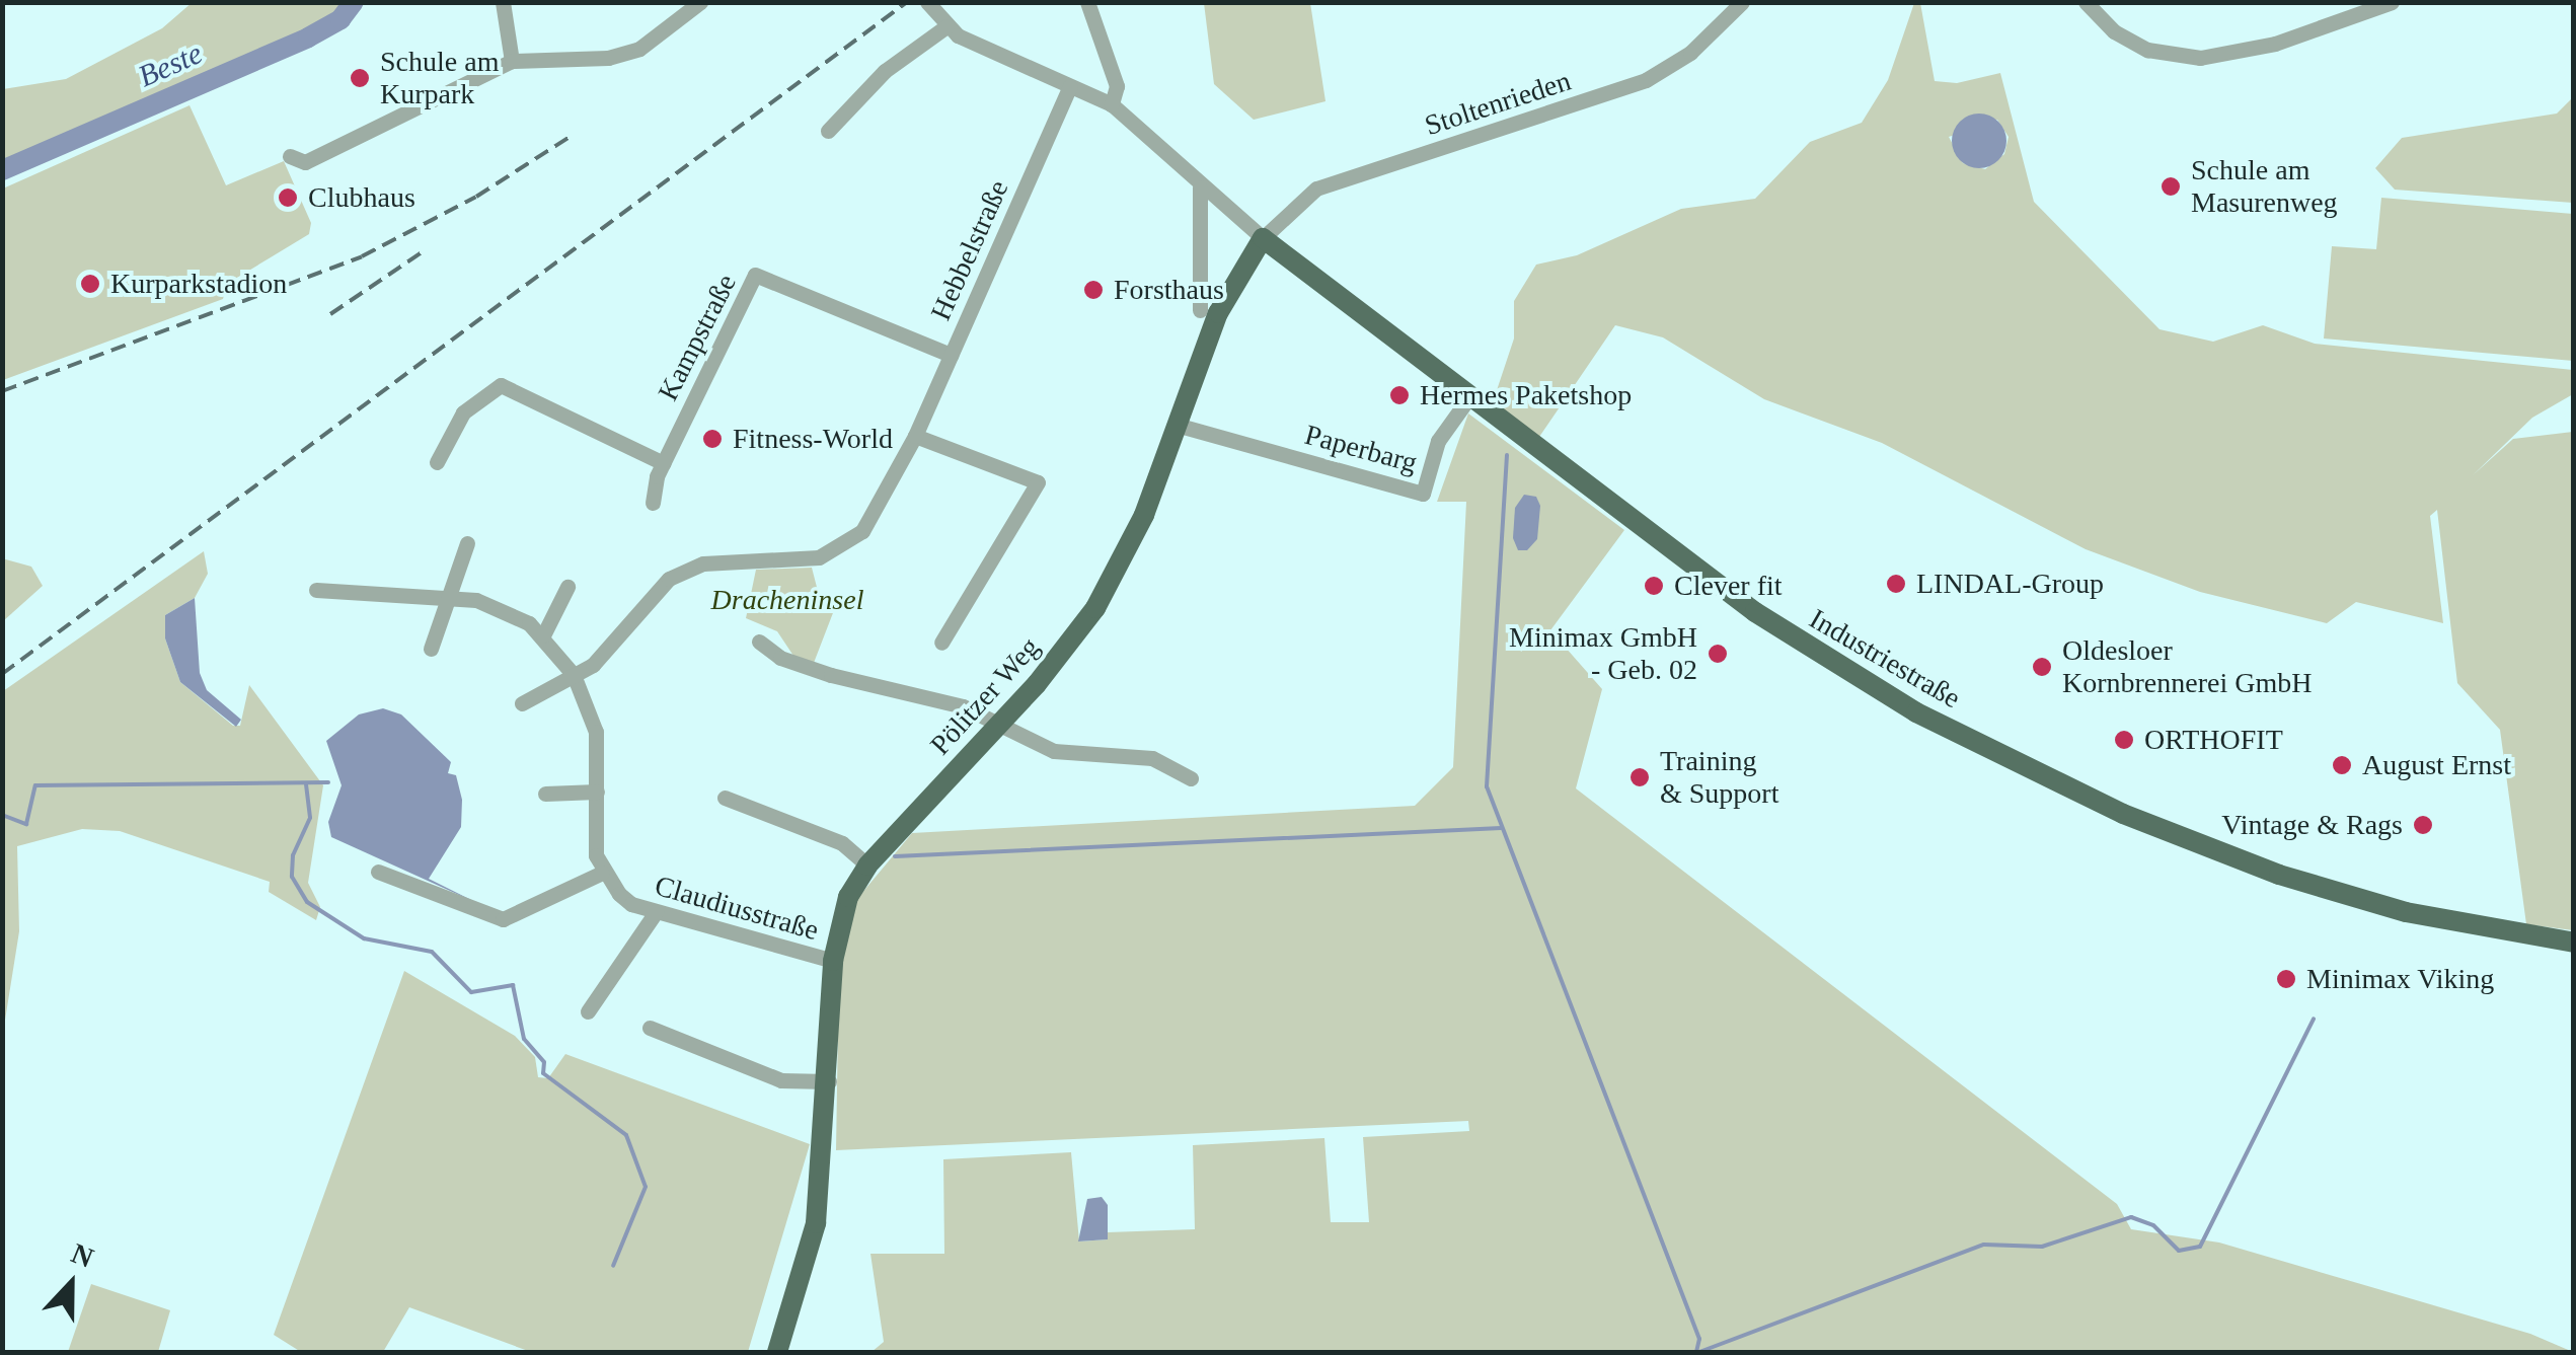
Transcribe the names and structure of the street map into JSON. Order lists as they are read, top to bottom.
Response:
{
  "streets": {
    "main road": ["Industriestraße", "Pölitzer Weg"],
    "street": [
      "Stoltenrieden",
      "Hebbelstraße",
      "Kampstraße",
      "Paperbarg",
      "Claudiusstraße"
    ]
  },
  "crossings": [
    ["Stoltenrieden", "Industriestraße"],
    ["Stoltenrieden", "Pölitzer Weg"],
    ["Hebbelstraße", "Kampstraße"],
    ["Paperbarg", "Industriestraße"],
    ["Paperbarg", "Pölitzer Weg"],
    ["Industriestraße", "Pölitzer Weg"],
    ["Pölitzer Weg", "Claudiusstraße"]
  ],
  "water": ["Beste"],
  "parks": ["Dracheninsel"],
  "places": [
    "Schule am Kurpark",
    "Schule am Masurenweg",
    "Clubhaus",
    "Kurparkstadion",
    "Forsthaus",
    "Hermes Paketshop",
    "Fitness-World",
    "LINDAL-Group",
    "Clever fit",
    "Minimax GmbH - Geb. 02",
    "Oldesloer Kornbrennerei GmbH",
    "ORTHOFIT",
    "August Ernst",
    "Training & Support",
    "Vintage & Rags",
    "Minimax Viking"
  ],
  "north": "top"
}
